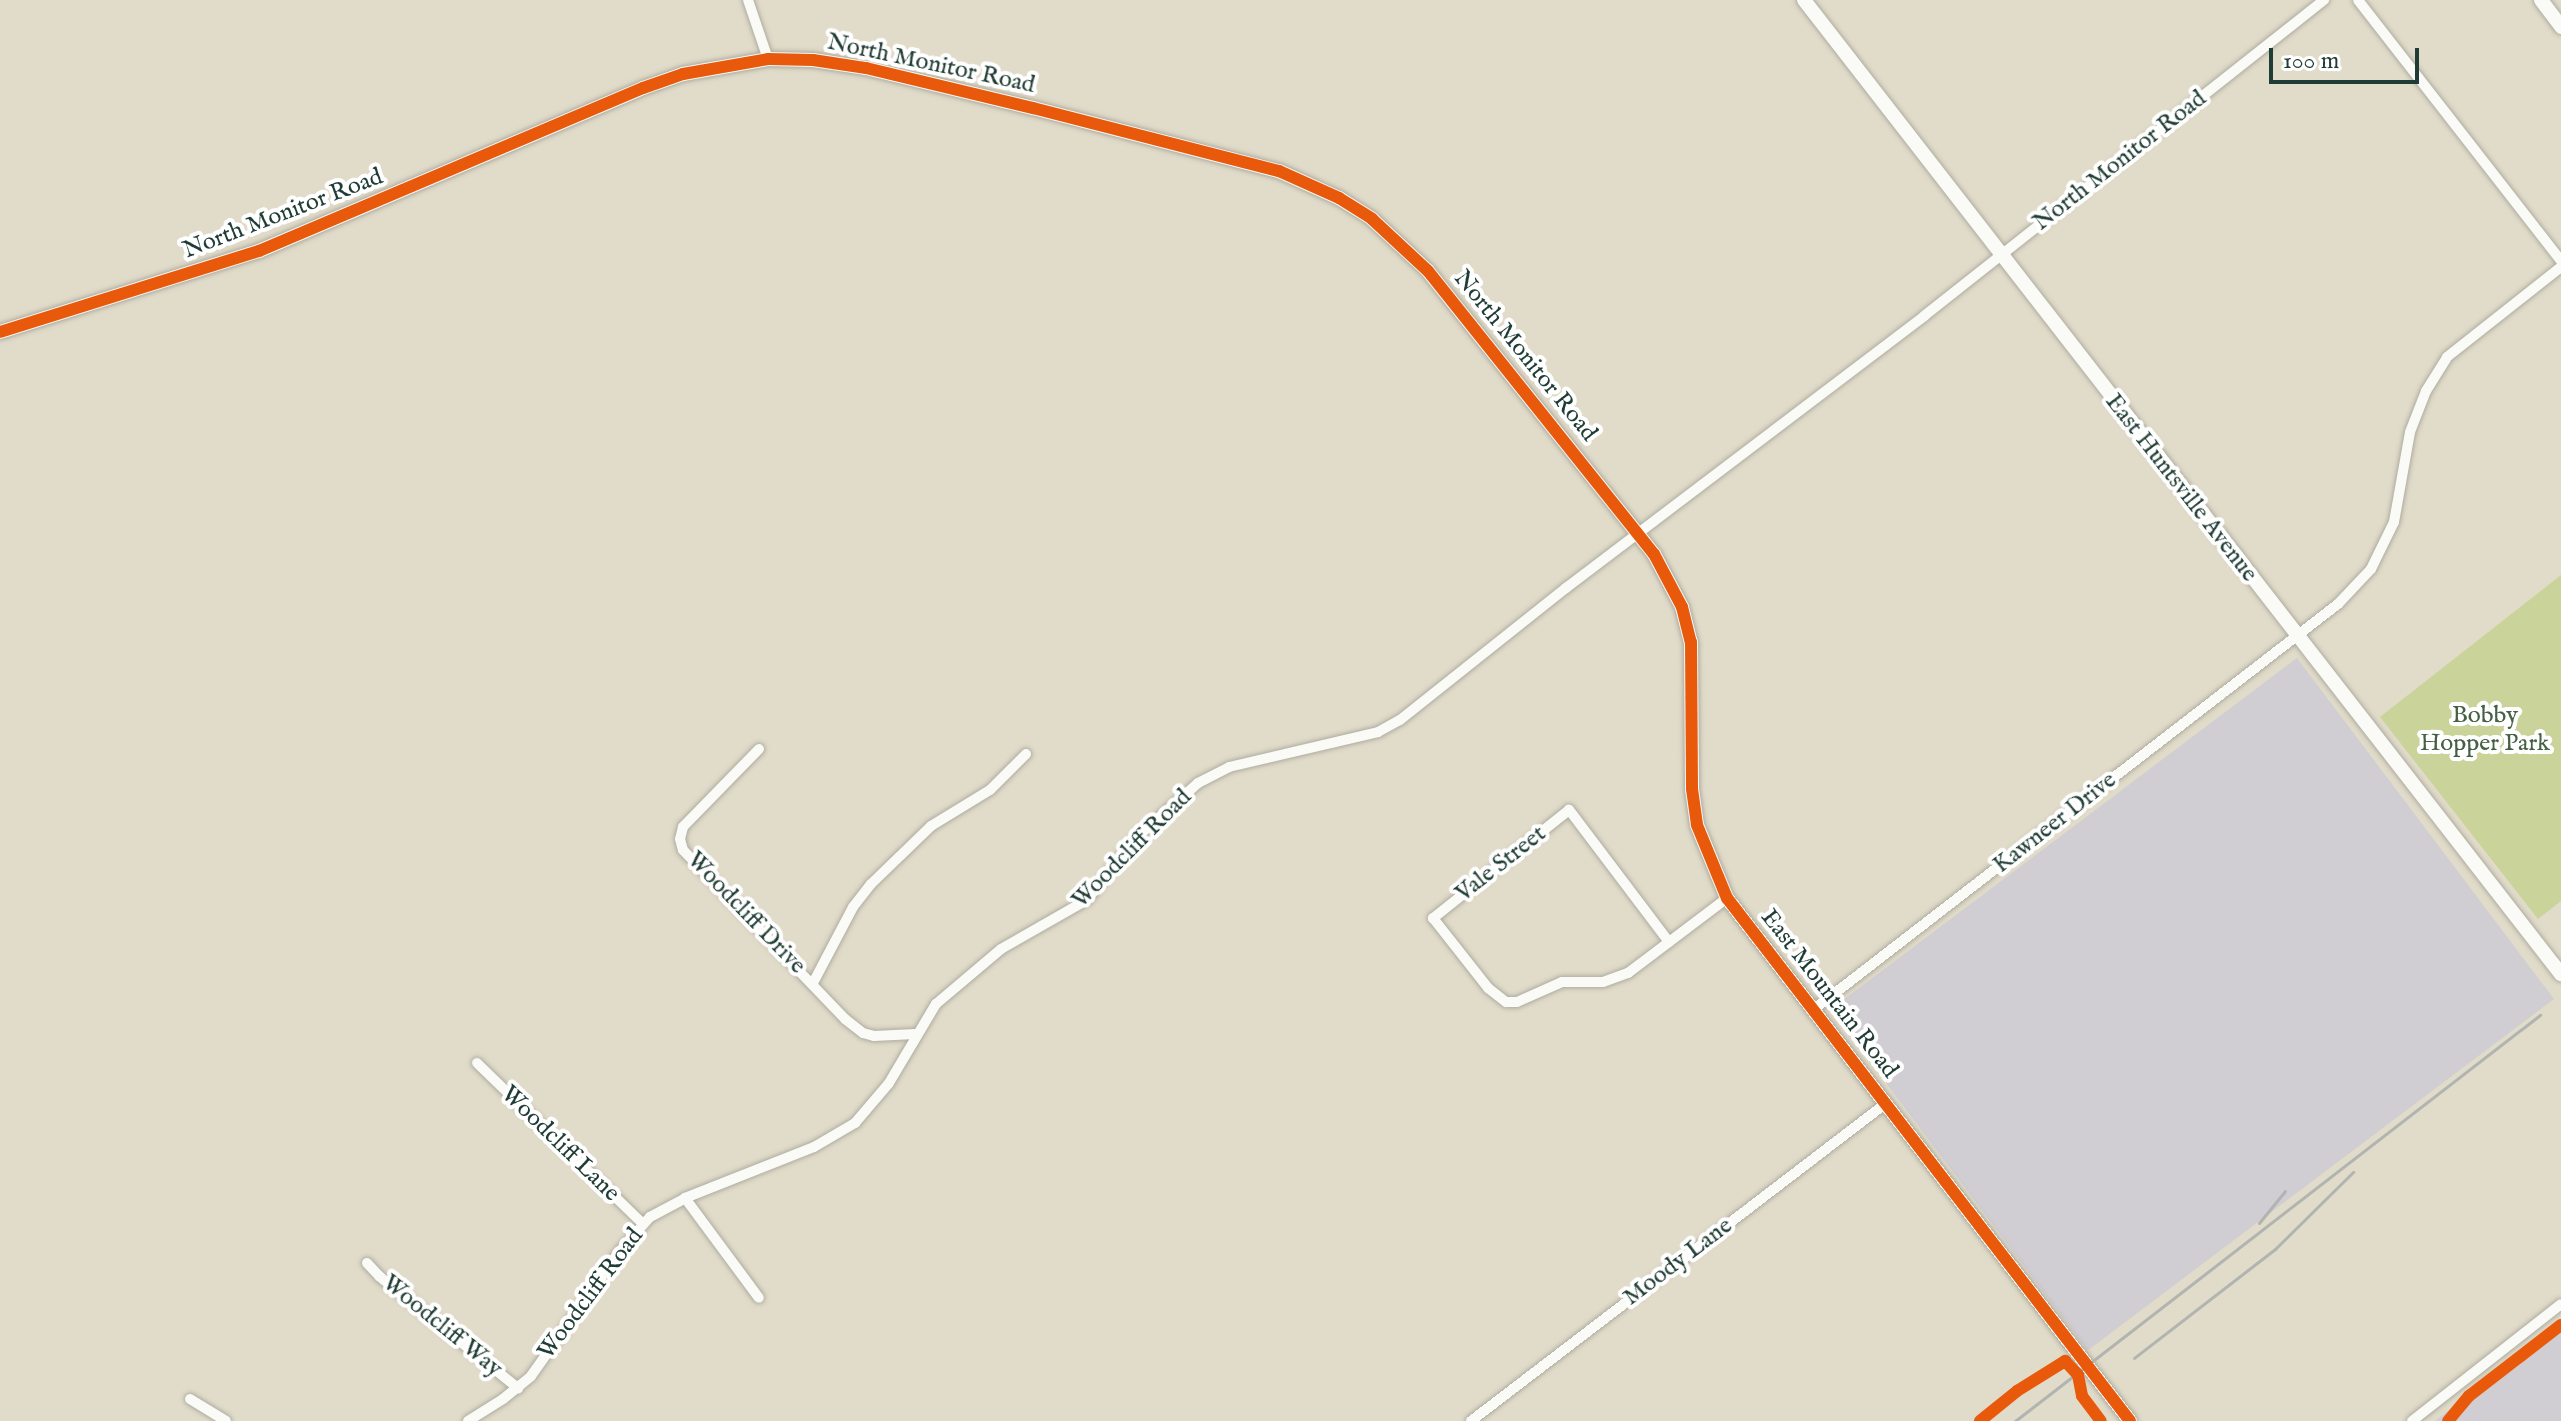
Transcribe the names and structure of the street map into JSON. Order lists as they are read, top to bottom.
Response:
{
  "streets": {
    "street": [
      "North Monitor Road",
      "East Huntsville Avenue",
      "Kawneer Drive",
      "Woodcliff Road",
      "Vale Street",
      "Woodcliff Drive",
      "East Mountain Road",
      "Woodcliff Lane",
      "Moody Lane",
      "Woodcliff Way"
    ]
  },
  "crossings": [
    ["North Monitor Road", "East Huntsville Avenue"],
    ["North Monitor Road", "Woodcliff Road"],
    ["North Monitor Road", "East Mountain Road"],
    ["East Huntsville Avenue", "Kawneer Drive"],
    ["Kawneer Drive", "East Mountain Road"],
    ["Woodcliff Road", "Woodcliff Drive"],
    ["Woodcliff Road", "East Mountain Road"],
    ["Woodcliff Road", "Woodcliff Lane"],
    ["Woodcliff Road", "Woodcliff Way"],
    ["East Mountain Road", "Moody Lane"]
  ],
  "parks": ["Bobby Hopper Park"],
  "scale_bar": "100 m"
}
